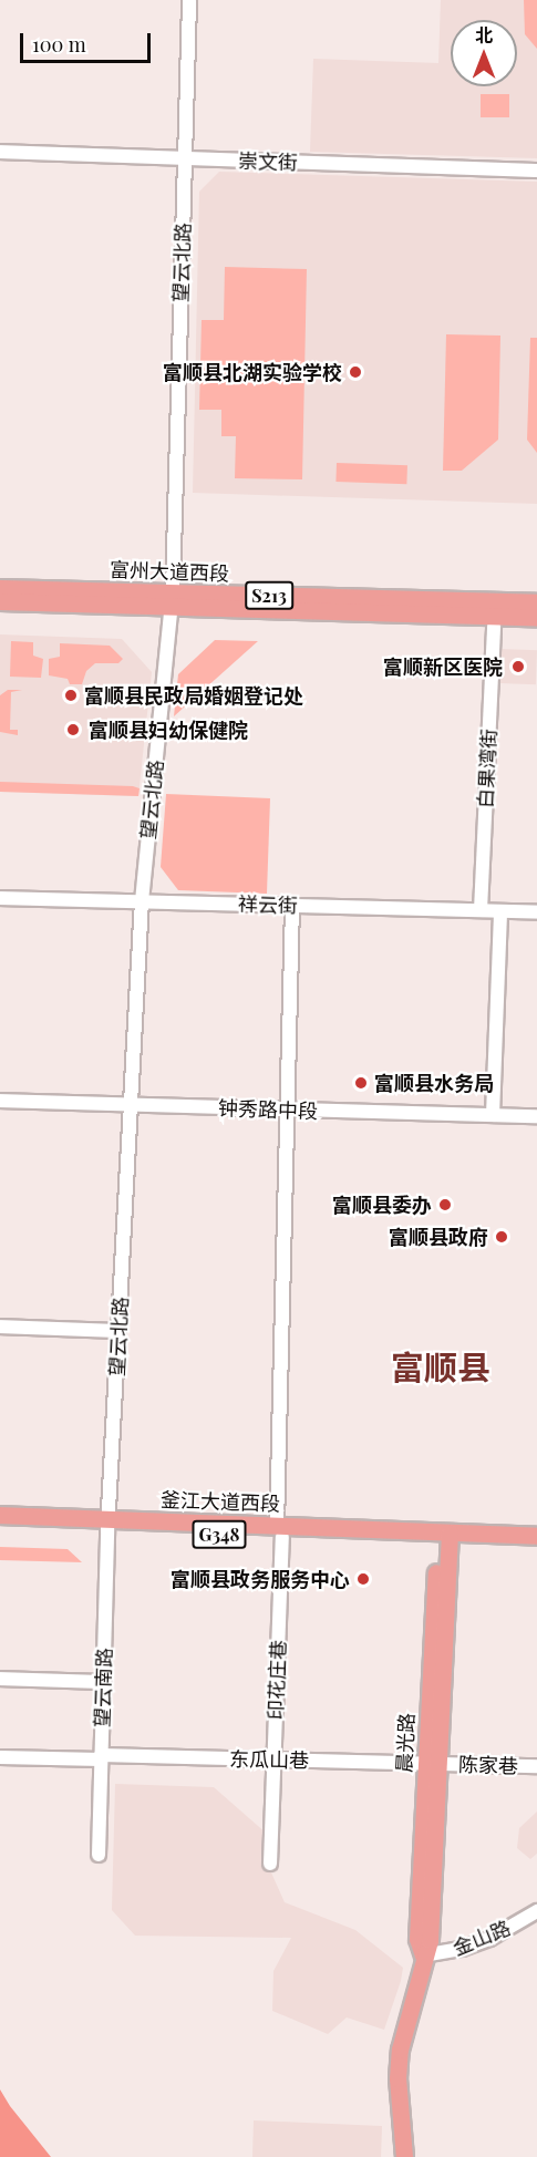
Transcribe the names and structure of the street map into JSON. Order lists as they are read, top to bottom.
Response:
{
  "streets": {
    "main road": [
      "富州大道西段",
      "S213",
      "釜江大道西段",
      "G348",
      "晨光路"
    ],
    "street": [
      "崇文街",
      "望云北路",
      "白果湾街",
      "祥云街",
      "钟秀路中段",
      "印花庄巷",
      "望云南路",
      "东瓜山巷",
      "陈家巷",
      "金山路"
    ]
  },
  "crossings": [
    ["崇文街", "望云北路"],
    ["望云北路", "富州大道西段"],
    ["望云北路", "祥云街"],
    ["望云北路", "钟秀路中段"],
    ["望云北路", "釜江大道西段"],
    ["望云北路", "望云南路"],
    ["白果湾街", "祥云街"],
    ["祥云街", "印花庄巷"],
    ["钟秀路中段", "印花庄巷"],
    ["釜江大道西段", "G348"],
    ["釜江大道西段", "印花庄巷"],
    ["釜江大道西段", "望云南路"],
    ["釜江大道西段", "晨光路"],
    ["G348", "晨光路"],
    ["印花庄巷", "东瓜山巷"],
    ["望云南路", "东瓜山巷"],
    ["晨光路", "东瓜山巷"],
    ["晨光路", "陈家巷"],
    ["晨光路", "金山路"],
    ["东瓜山巷", "陈家巷"]
  ],
  "districts": ["富顺县"],
  "places": [
    "富顺县北湖实验学校",
    "富顺新区医院",
    "富顺县民政局婚姻登记处",
    "富顺县妇幼保健院",
    "富顺县水务局",
    "富顺县委办",
    "富顺县政府",
    "富顺县政务服务中心"
  ],
  "scale_bar": "100 m",
  "north": "top"
}
